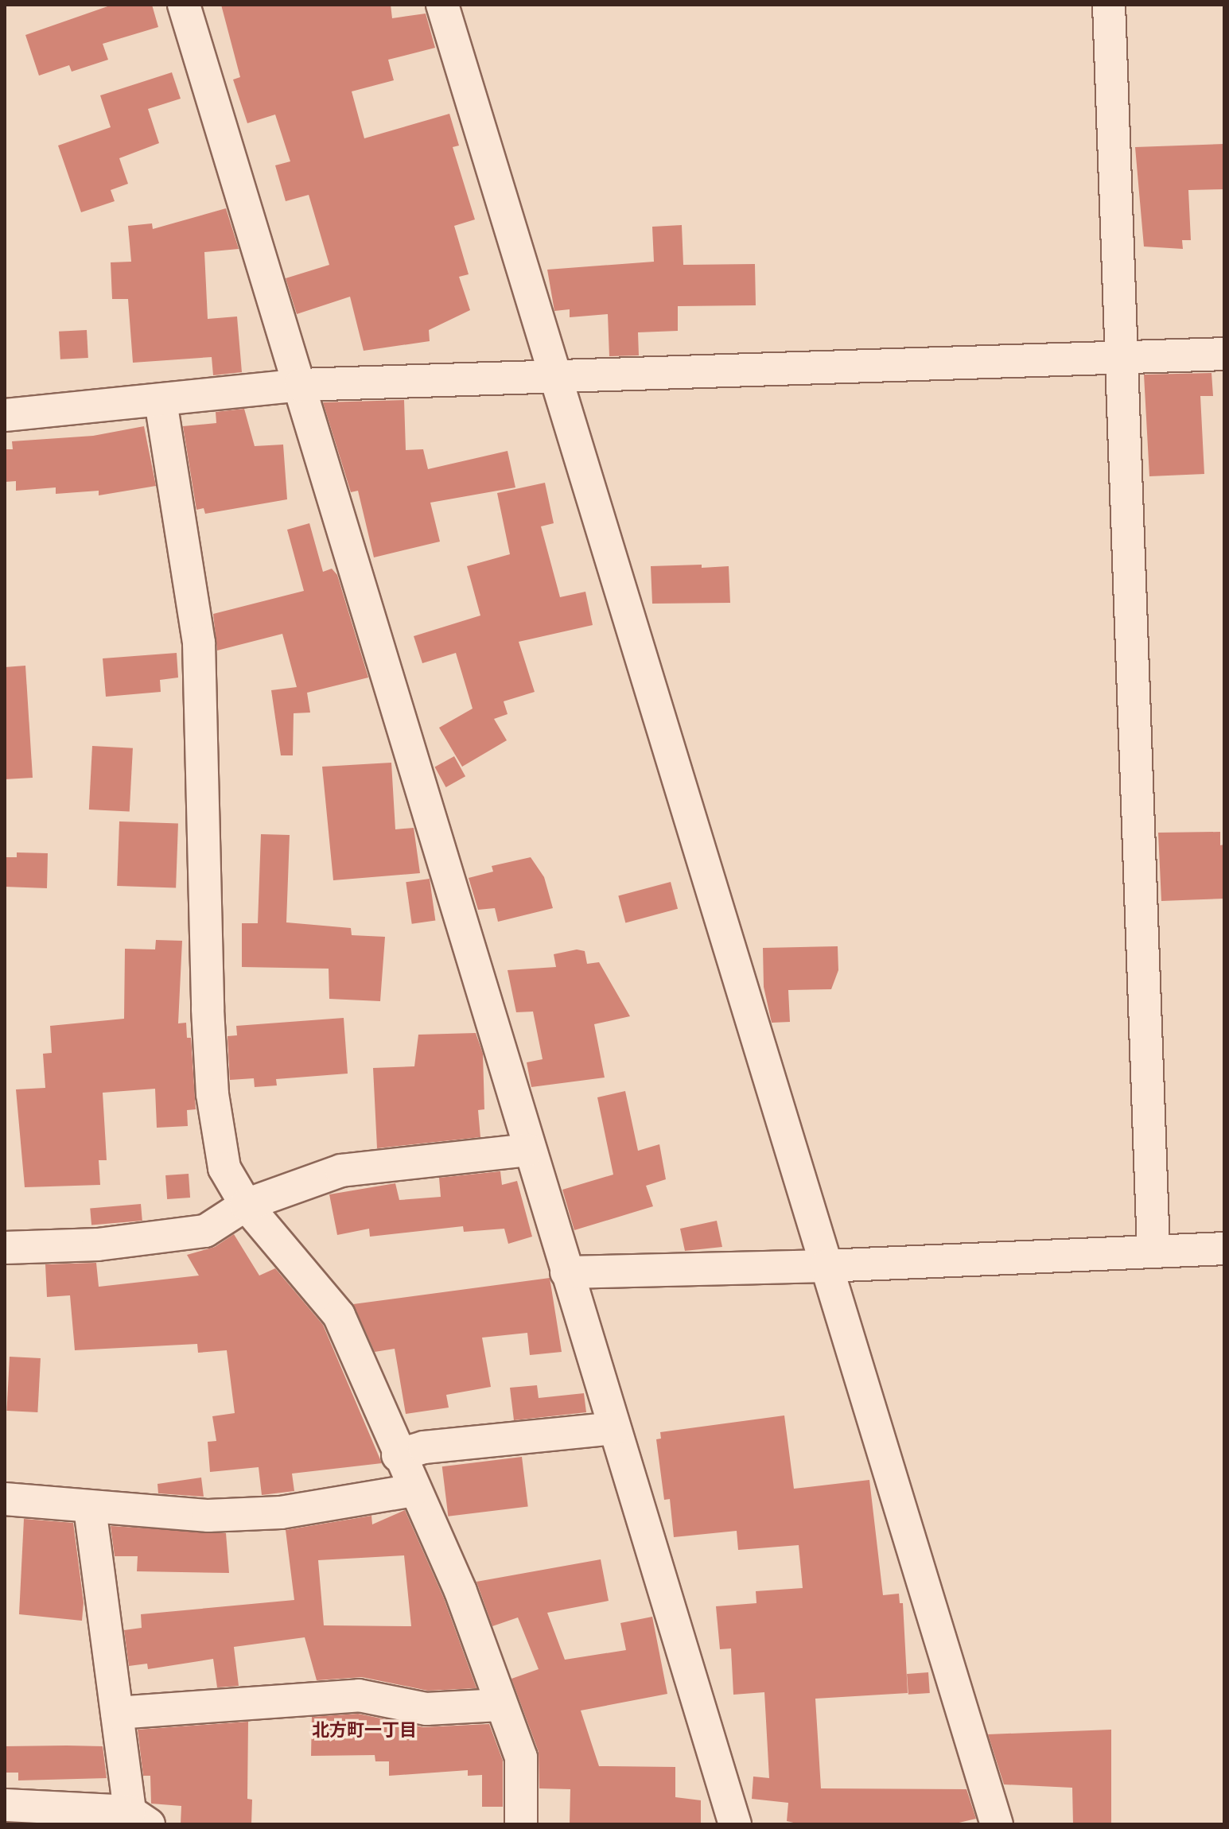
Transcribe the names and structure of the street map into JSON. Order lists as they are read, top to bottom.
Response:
{
  "districts": ["北方町一丁目"]
}
